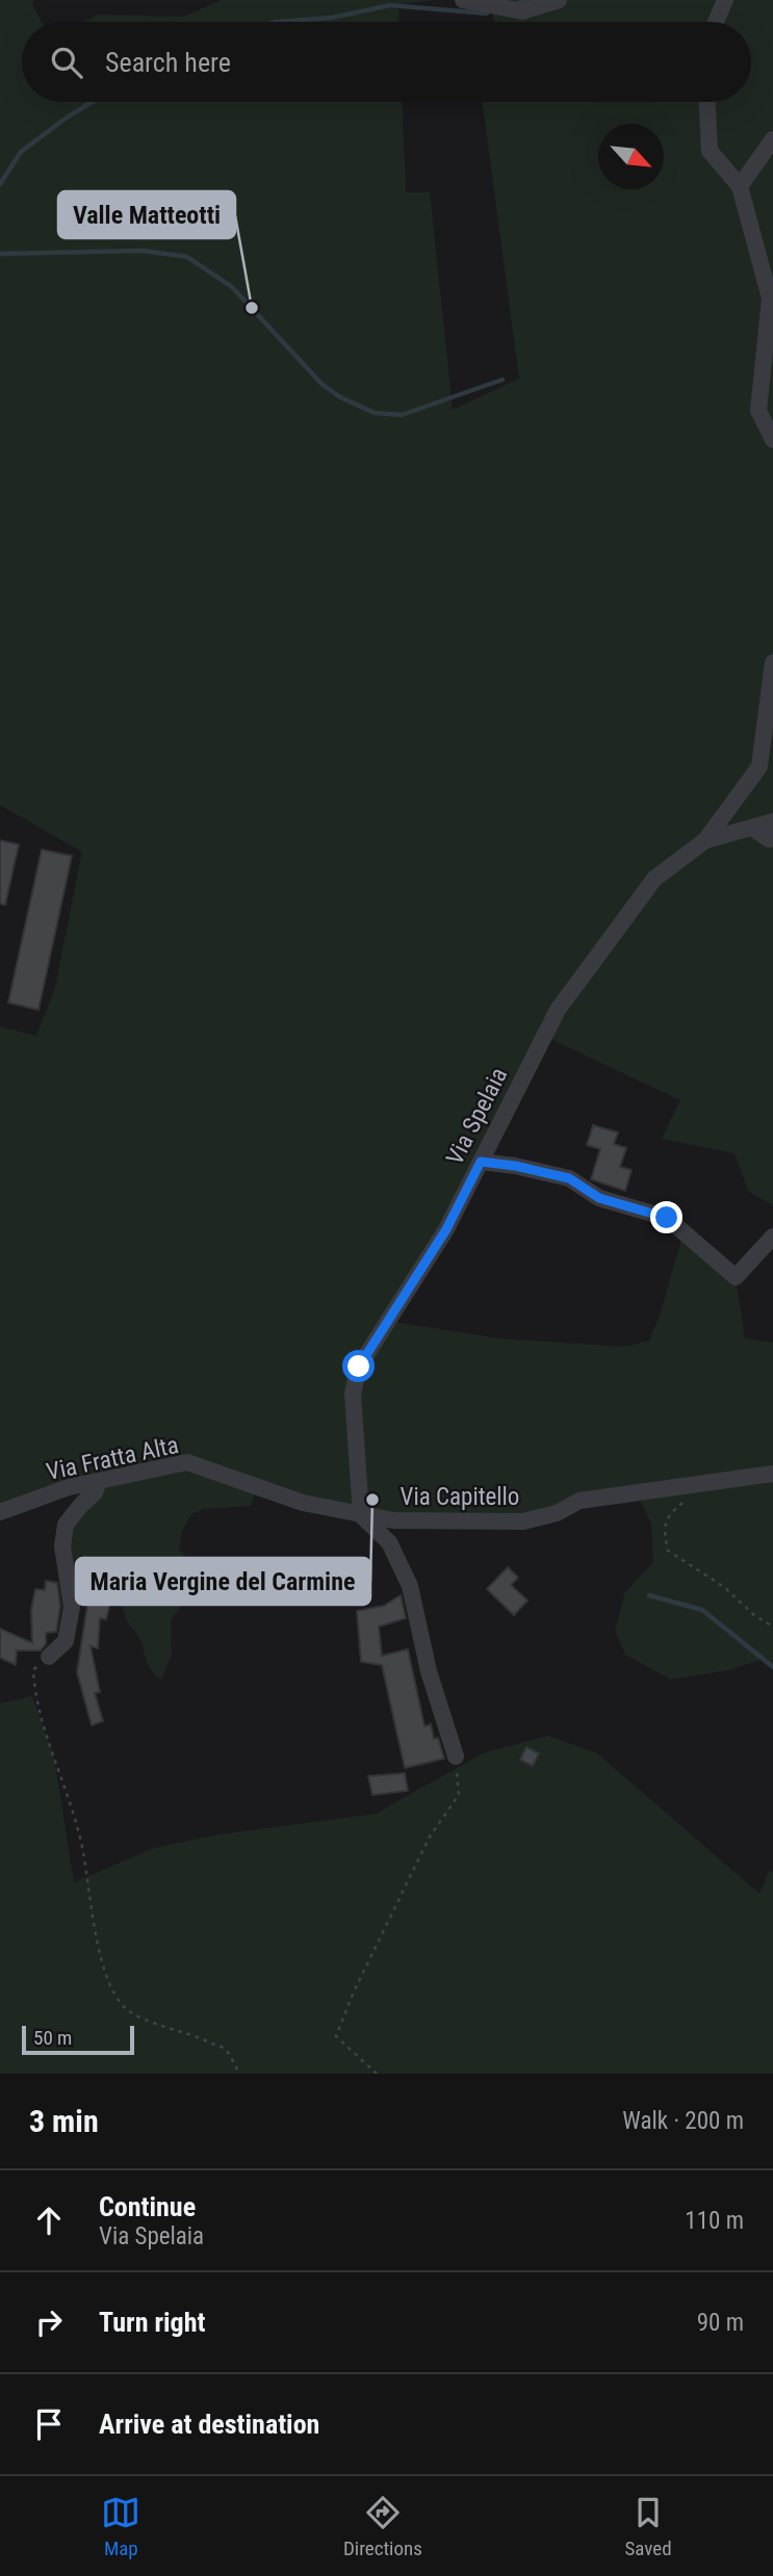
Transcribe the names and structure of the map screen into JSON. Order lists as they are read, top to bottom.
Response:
{
  "streets": {
    "street": ["Via Spelaia", "Via Fratta Alta", "Via Capitello"]
  },
  "crossings": [
    ["Via Spelaia", "Via Fratta Alta"],
    ["Via Spelaia", "Via Capitello"],
    ["Via Fratta Alta", "Via Capitello"]
  ],
  "places": ["Valle Matteotti", "Maria Vergine del Carmine"],
  "scale_bar": "50 m",
  "north": "bottom right",
  "page": {
    "search": "Search here",
    "scale": "50 m",
    "heading": ["3 min", "Walk · 200 m"],
    "list": [
      ["Continue", "Via Spelaia", "110 m"],
      ["Turn right", "90 m"],
      "Arrive at destination"
    ],
    "nav": ["Map", "Directions", "Saved"]
  }
}
